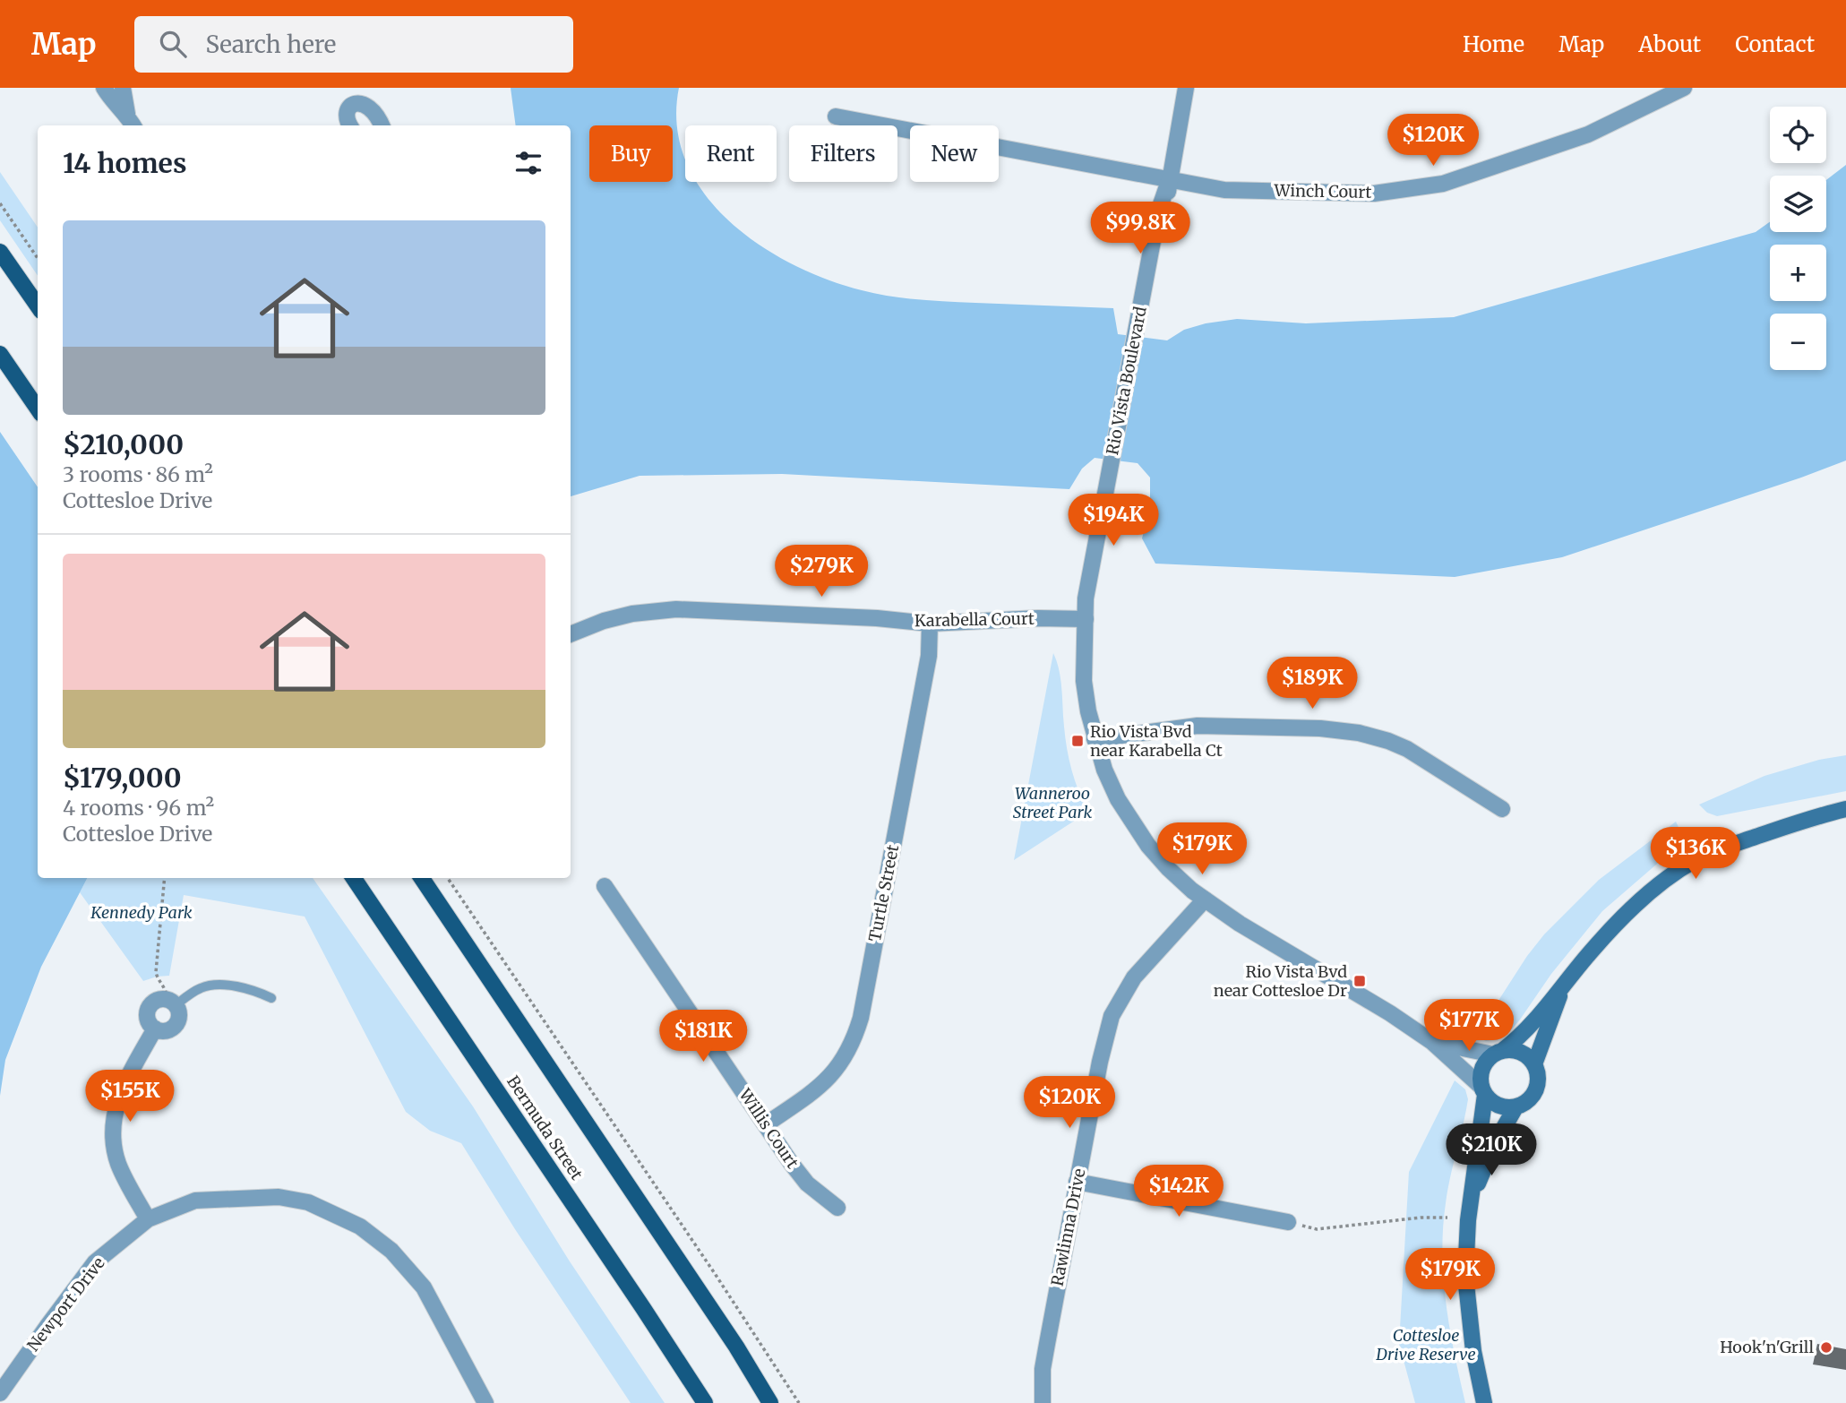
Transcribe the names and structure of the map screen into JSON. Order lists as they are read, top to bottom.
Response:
{
  "streets": {
    "main road": ["Bermuda Street"],
    "street": [
      "Winch Court",
      "Rio Vista Boulevard",
      "Karabella Court",
      "Turtle Street",
      "Willis Court",
      "Rawlinna Drive",
      "Newport Drive"
    ]
  },
  "crossings": [
    ["Winch Court", "Rio Vista Boulevard"],
    ["Rio Vista Boulevard", "Karabella Court"],
    ["Rio Vista Boulevard", "Rawlinna Drive"],
    ["Karabella Court", "Turtle Street"],
    ["Turtle Street", "Willis Court"]
  ],
  "parks": ["Wanneroo Street Park", "Kennedy Park", "Cottesloe Drive Reserve"],
  "places": {
    "transit": ["Rio Vista Bvd near Karabella Ct", "Rio Vista Bvd near Cottesloe Dr"],
    "other": ["Hook'n'Grill"]
  },
  "page": {
    "header": "Map",
    "search": "Search here",
    "nav": [
      "Home",
      "Map",
      "About",
      "Contact"
    ],
    "map_buttons": ["+", "−"],
    "price": [
      "$120K",
      "$99.8K",
      "$194K",
      "$279K",
      "$189K",
      "$179K",
      "$136K",
      "$177K",
      "$181K",
      "$155K",
      "$120K",
      "$210K",
      "$142K",
      "$179K"
    ],
    "chip": [
      "Buy",
      "Rent",
      "Filters",
      "New"
    ],
    "heading": "14 homes",
    "list": [
      {
        "name": "$210,000",
        "note": "3 rooms · 86 m² · Cottesloe Drive"
      },
      {
        "name": "$179,000",
        "note": "4 rooms · 96 m² · Cottesloe Drive"
      }
    ]
  }
}
